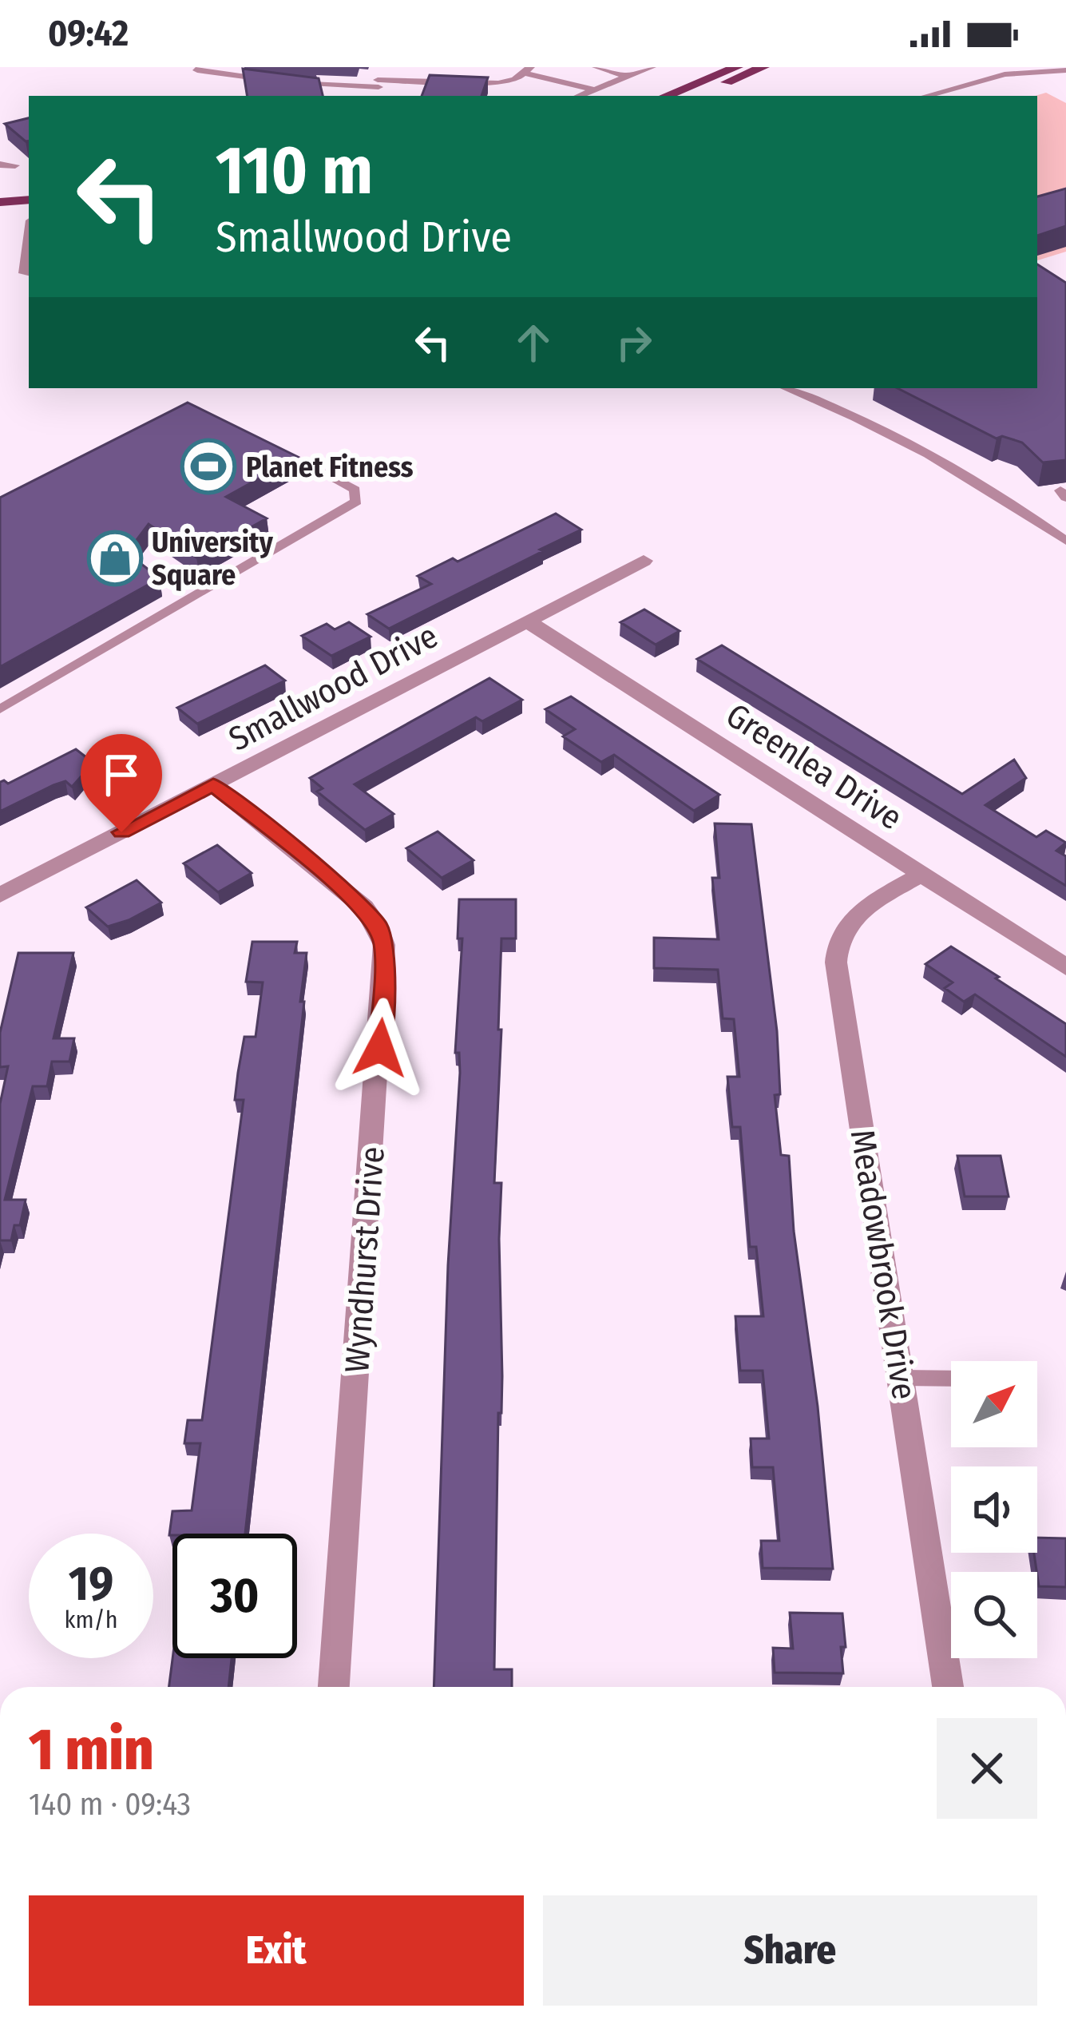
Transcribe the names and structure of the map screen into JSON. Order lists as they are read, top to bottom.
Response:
{
  "streets": {
    "street": [
      "Smallwood Drive",
      "Greenlea Drive",
      "Wyndhurst Drive",
      "Meadowbrook Drive"
    ]
  },
  "crossings": [
    ["Smallwood Drive", "Greenlea Drive"],
    ["Smallwood Drive", "Wyndhurst Drive"],
    ["Greenlea Drive", "Meadowbrook Drive"]
  ],
  "places": {
    "sports": ["Planet Fitness"],
    "shop": ["University Square"]
  },
  "north": "top right",
  "page": {
    "status": "09:42",
    "turn": ["110 m", "Smallwood Drive"],
    "speed": "19 km/h",
    "limit": "30",
    "heading": ["1 min", "140 m · 09:43"],
    "buttons": ["Exit", "Share"]
  }
}
